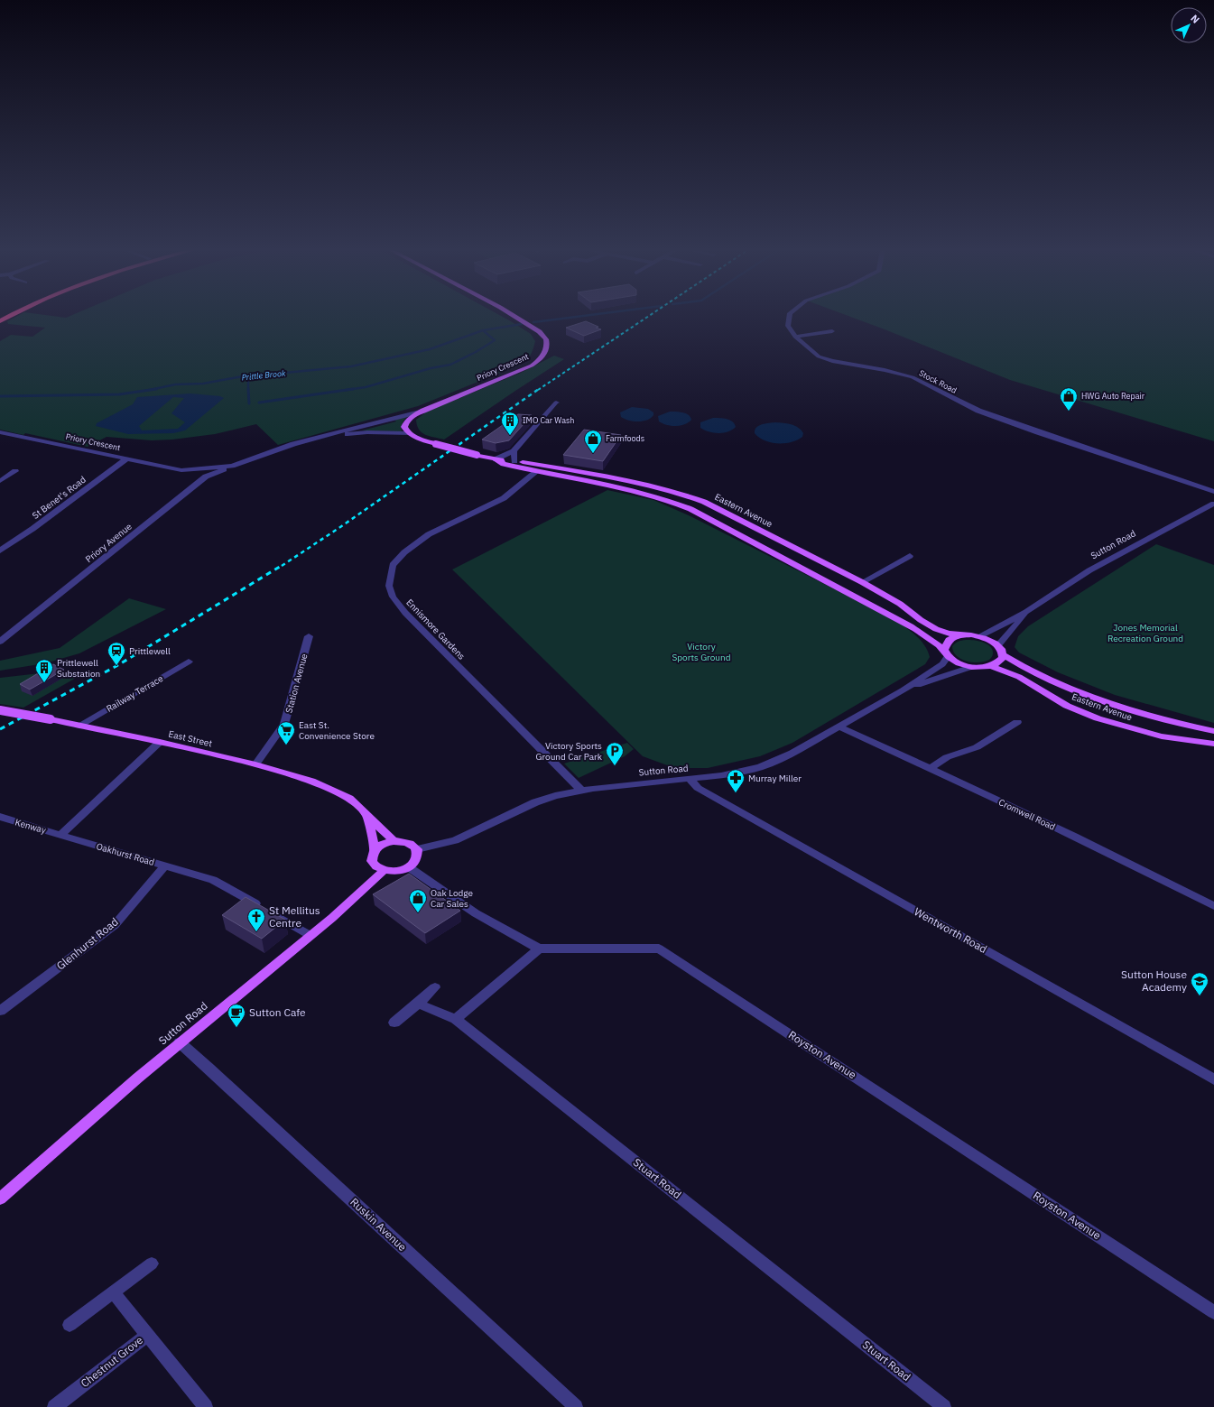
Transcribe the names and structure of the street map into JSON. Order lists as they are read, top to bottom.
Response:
{
  "streets": {
    "main road": [
      "Priory Crescent",
      "Eastern Avenue",
      "Sutton Road",
      "East Street"
    ],
    "street": [
      "Stock Road",
      "St Benet's Road",
      "Priory Avenue",
      "Ennismore Gardens",
      "Station Avenue",
      "Railway Terrace",
      "Cromwell Road",
      "Kenway",
      "Oakhurst Road",
      "Wentworth Road",
      "Glenhurst Road",
      "Royston Avenue",
      "Stuart Road",
      "Ruskin Avenue",
      "Chestnut Grove"
    ]
  },
  "crossings": [
    ["Priory Crescent", "St Benet's Road"],
    ["Priory Crescent", "Eastern Avenue"],
    ["Priory Crescent", "Priory Avenue"],
    ["Eastern Avenue", "Sutton Road"],
    ["Eastern Avenue", "Ennismore Gardens"],
    ["Sutton Road", "Ennismore Gardens"],
    ["Sutton Road", "East Street"],
    ["Sutton Road", "Cromwell Road"],
    ["Sutton Road", "Oakhurst Road"],
    ["Sutton Road", "Wentworth Road"],
    ["Sutton Road", "Royston Avenue"],
    ["Sutton Road", "Ruskin Avenue"],
    ["Station Avenue", "East Street"],
    ["Railway Terrace", "East Street"],
    ["East Street", "Royston Avenue"],
    ["Kenway", "Oakhurst Road"],
    ["Oakhurst Road", "Glenhurst Road"]
  ],
  "water": ["Prittle Brook"],
  "parks": ["Jones Memorial Recreation Ground", "Victory Sports Ground"],
  "places": {
    "shop": ["HWG Auto Repair", "Farmfoods", "Oak Lodge Car Sales"],
    "building": ["IMO Car Wash", "Prittlewell Substation"],
    "station": ["Prittlewell"],
    "supermarket": ["East St. Convenience Store"],
    "parking": ["Victory Sports Ground Car Park"],
    "pharmacy": ["Murray Miller"],
    "church": ["St Mellitus Centre"],
    "school or university": ["Sutton House Academy"],
    "cafe": ["Sutton Cafe"]
  },
  "north": "top right"
}
